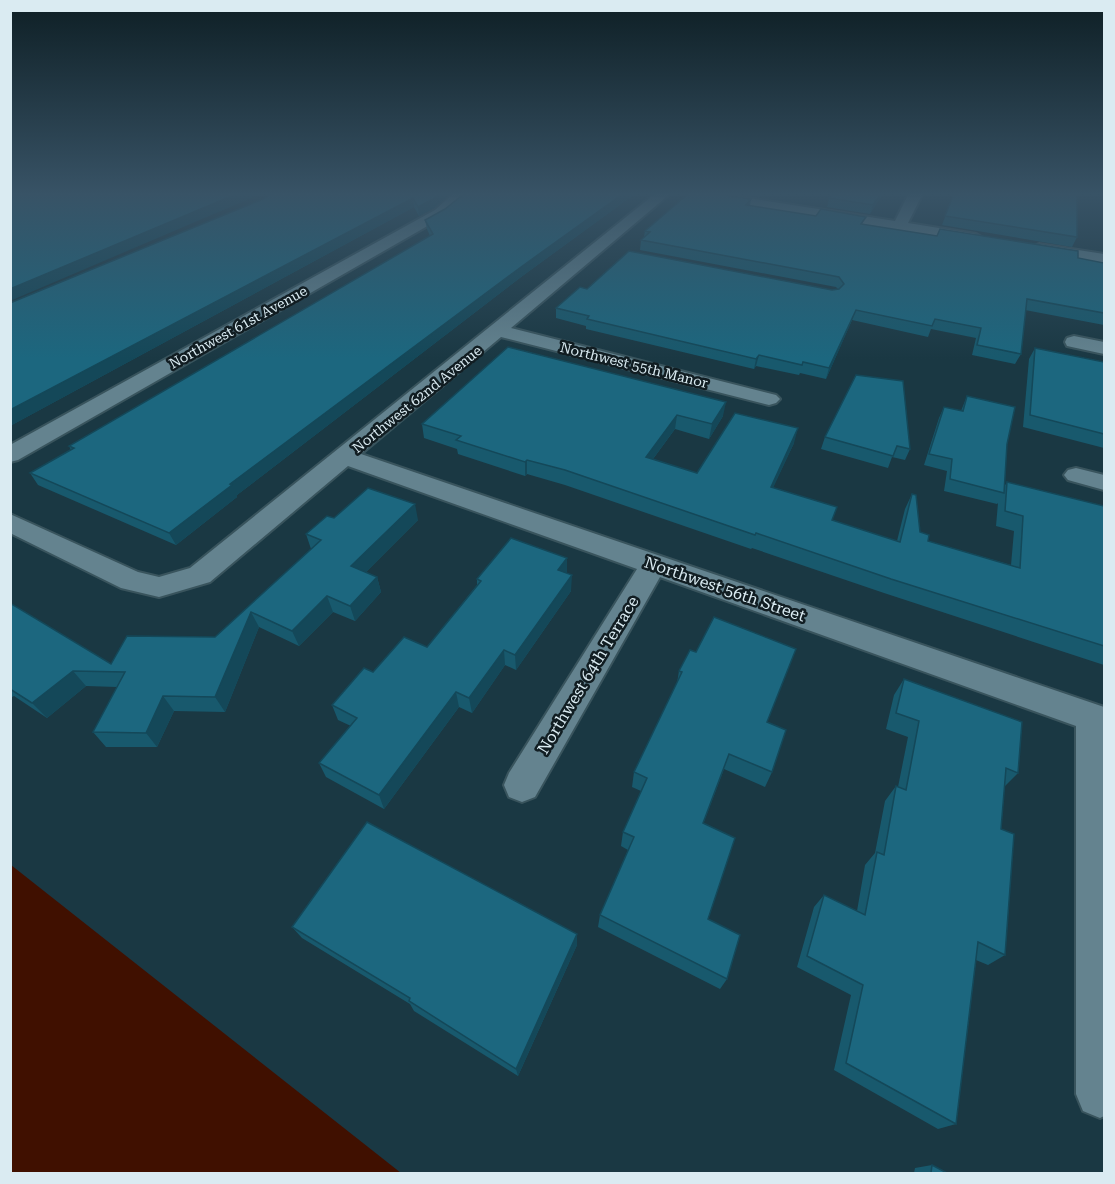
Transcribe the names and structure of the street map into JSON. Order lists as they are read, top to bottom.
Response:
{
  "streets": {
    "street": [
      "Northwest 61st Avenue",
      "Northwest 55th Manor",
      "Northwest 62nd Avenue",
      "Northwest 56th Street",
      "Northwest 64th Terrace"
    ]
  },
  "crossings": [
    ["Northwest 55th Manor", "Northwest 62nd Avenue"],
    ["Northwest 62nd Avenue", "Northwest 56th Street"],
    ["Northwest 56th Street", "Northwest 64th Terrace"]
  ]
}
